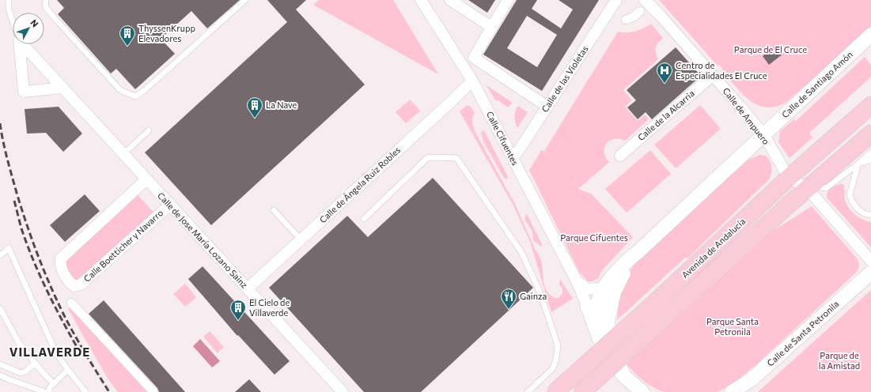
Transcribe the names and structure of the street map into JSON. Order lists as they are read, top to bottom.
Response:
{
  "streets": {
    "main road": ["Avenida de Andalucía"],
    "street": [
      "Calle de las Violetas",
      "Calle de Santiago Amón",
      "Calle de la Alcarria",
      "Calle de Ampuero",
      "Calle Cifuentes",
      "Calle de Ángela Ruiz Robles",
      "Calle de Jose María Lozano Sainz",
      "Calle Boetticher y Navarro",
      "Calle de Santa Petronila"
    ]
  },
  "crossings": [
    ["Calle de las Violetas", "Calle Cifuentes"],
    ["Calle de Santiago Amón", "Calle de Ampuero"],
    ["Calle de Santiago Amón", "Calle Cifuentes"],
    ["Calle de la Alcarria", "Calle de Ampuero"],
    ["Calle de Ampuero", "Avenida de Andalucía"],
    ["Calle Cifuentes", "Calle de Ángela Ruiz Robles"],
    ["Calle de Ángela Ruiz Robles", "Calle de Jose María Lozano Sainz"],
    ["Calle de Jose María Lozano Sainz", "Calle Boetticher y Navarro"]
  ],
  "districts": ["VILLAVERDE"],
  "parks": [
    "Parque de El Cruce",
    "Parque Cifuentes",
    "Parque Santa Petronila",
    "Parque de la Amistad"
  ],
  "places": {
    "building": ["ThyssenKrupp Elevadores", "La Nave", "El Cielo de Villaverde"],
    "hospital": ["Centro de Especialidades El Cruce"],
    "restaurant": ["Gainza"]
  },
  "north": "top right"
}
